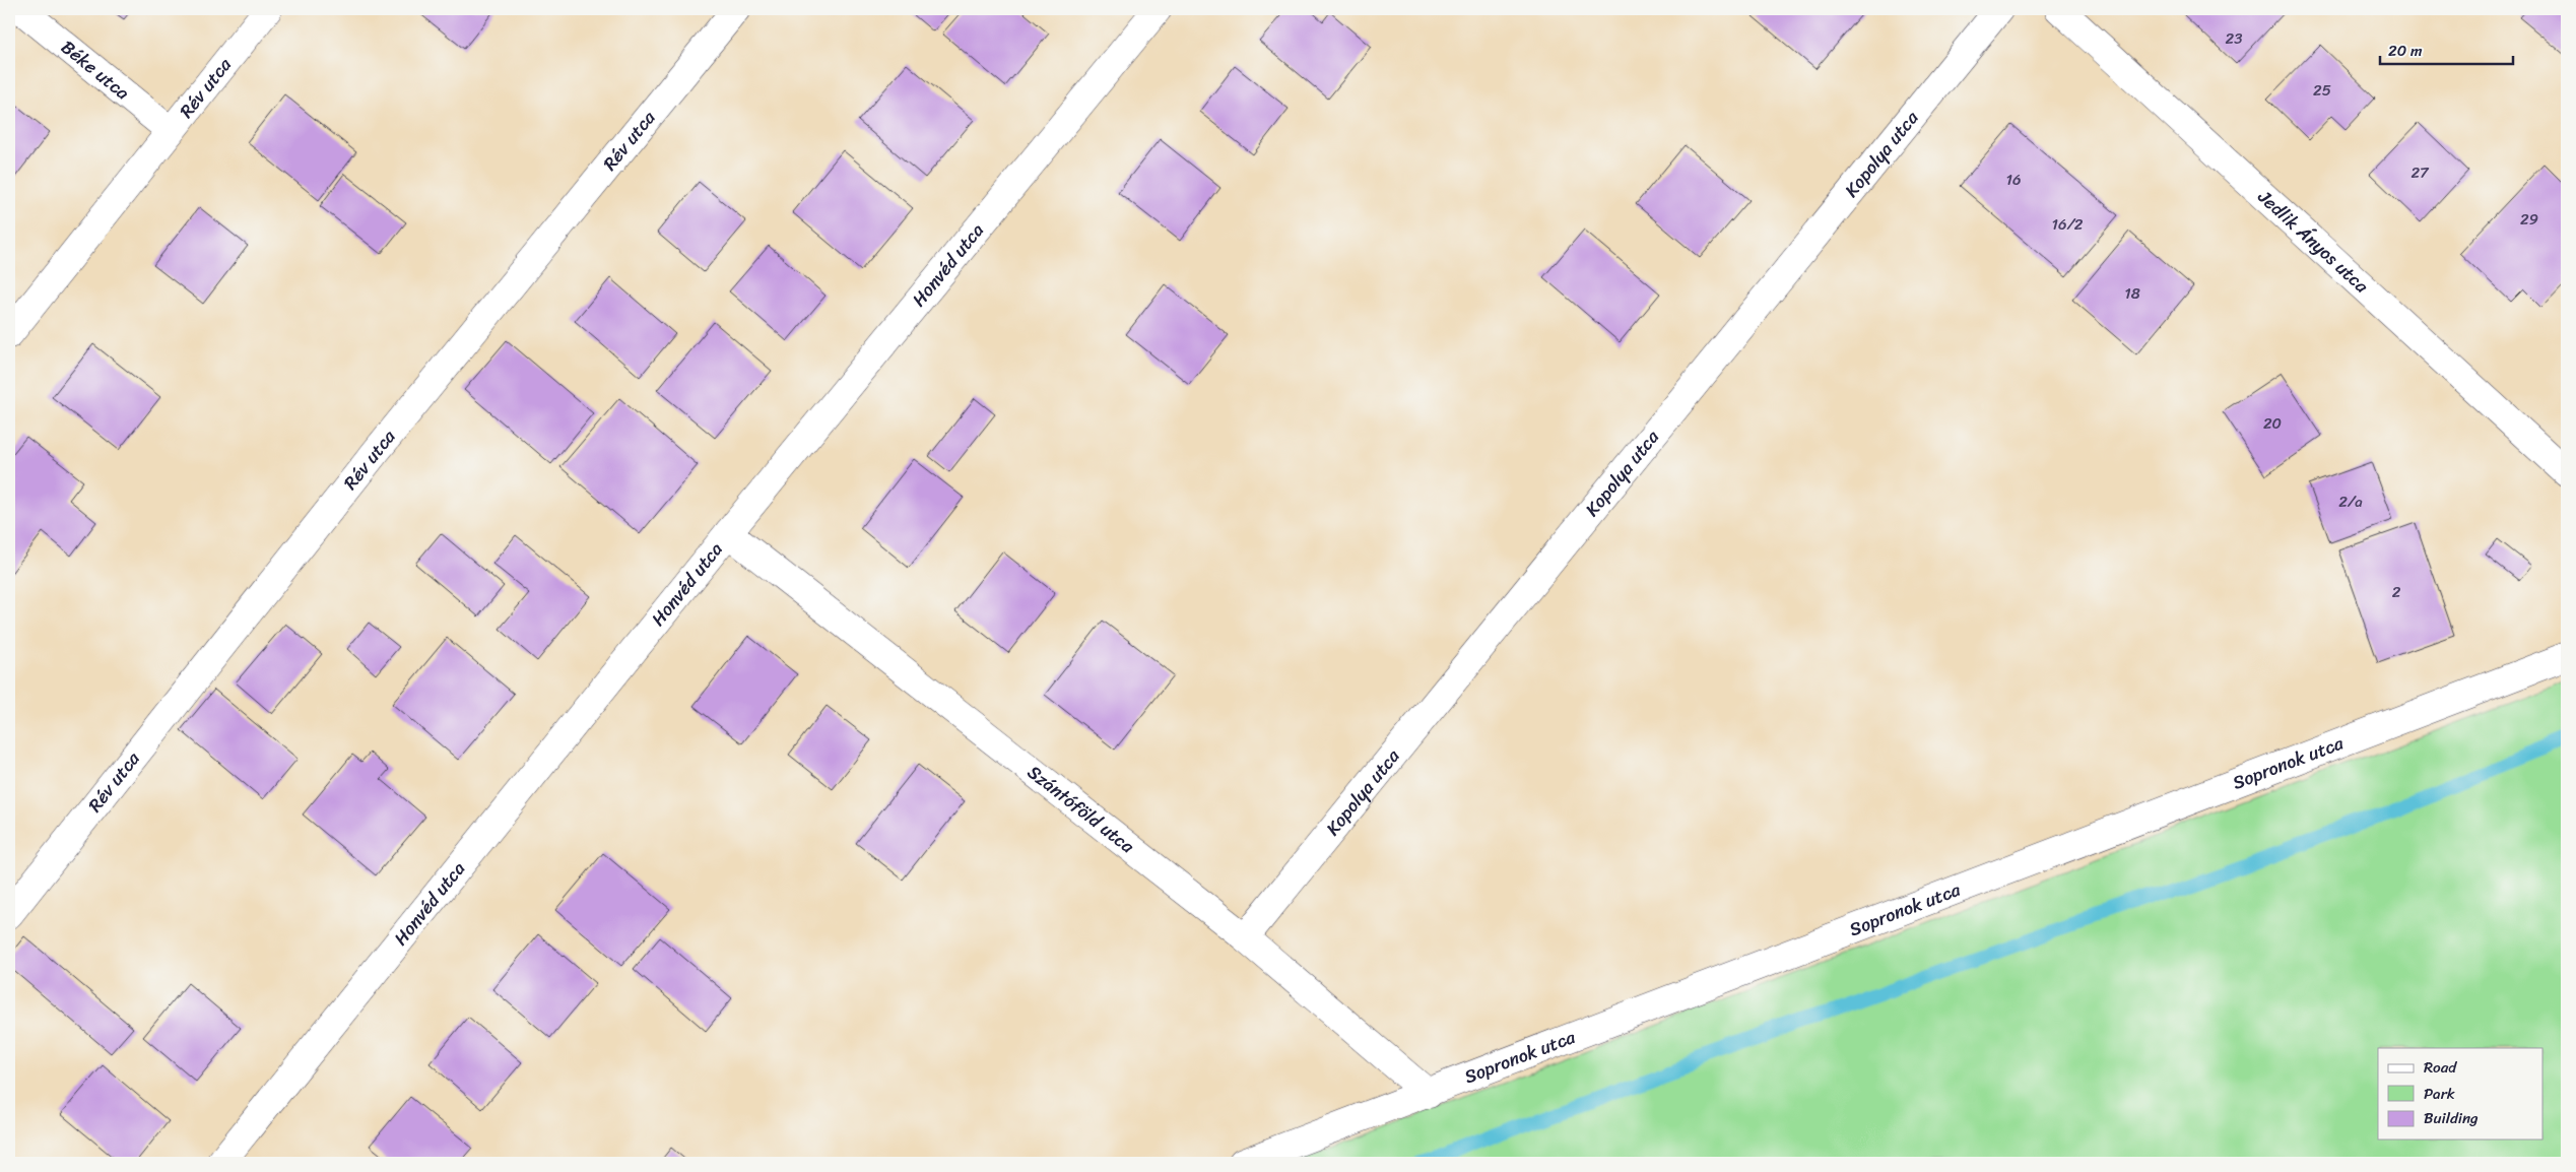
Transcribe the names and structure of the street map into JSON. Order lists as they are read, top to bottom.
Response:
{
  "streets": {
    "street": [
      "Béke utca",
      "Rév utca",
      "Kopolya utca",
      "Jedlik Ányos utca",
      "Honvéd utca",
      "Sopronok utca",
      "Szántóföld utca"
    ]
  },
  "crossings": [
    ["Béke utca", "Rév utca"],
    ["Kopolya utca", "Szántóföld utca"],
    ["Honvéd utca", "Szántóföld utca"],
    ["Sopronok utca", "Szántóföld utca"]
  ],
  "house_numbers": [
    "23",
    "25",
    "27",
    "16",
    "29",
    "16/2",
    "18",
    "20",
    "2/a",
    "2"
  ],
  "legend": ["Road", "Park", "Building"],
  "scale_bar": "20 m"
}
